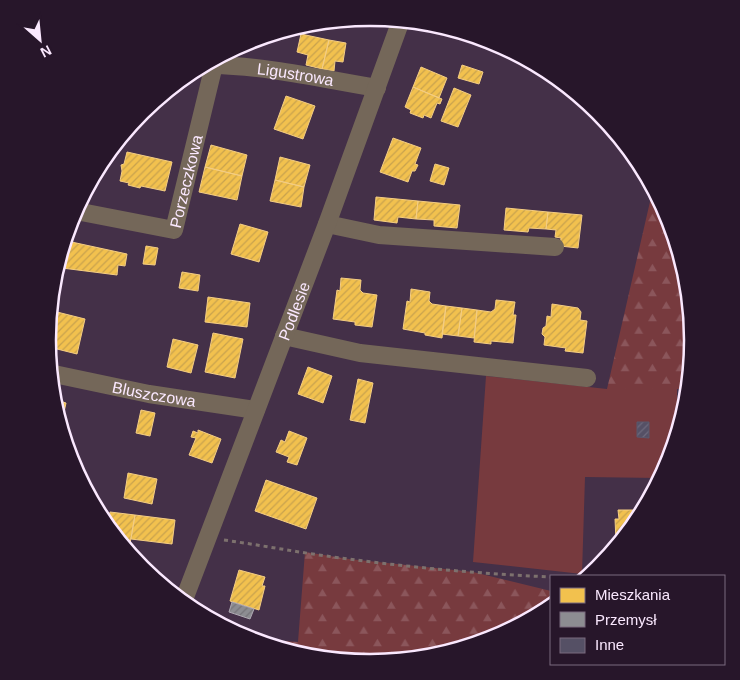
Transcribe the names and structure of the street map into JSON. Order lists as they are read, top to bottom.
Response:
{
  "streets": {
    "street": [
      "Ligustrowa",
      "Porzeczkowa",
      "Podlesie",
      "Bluszczowa"
    ]
  },
  "crossings": [
    ["Ligustrowa", "Podlesie"],
    ["Podlesie", "Bluszczowa"]
  ],
  "legend": ["Mieszkania", "Przemysł", "Inne"],
  "north": "bottom right"
}
